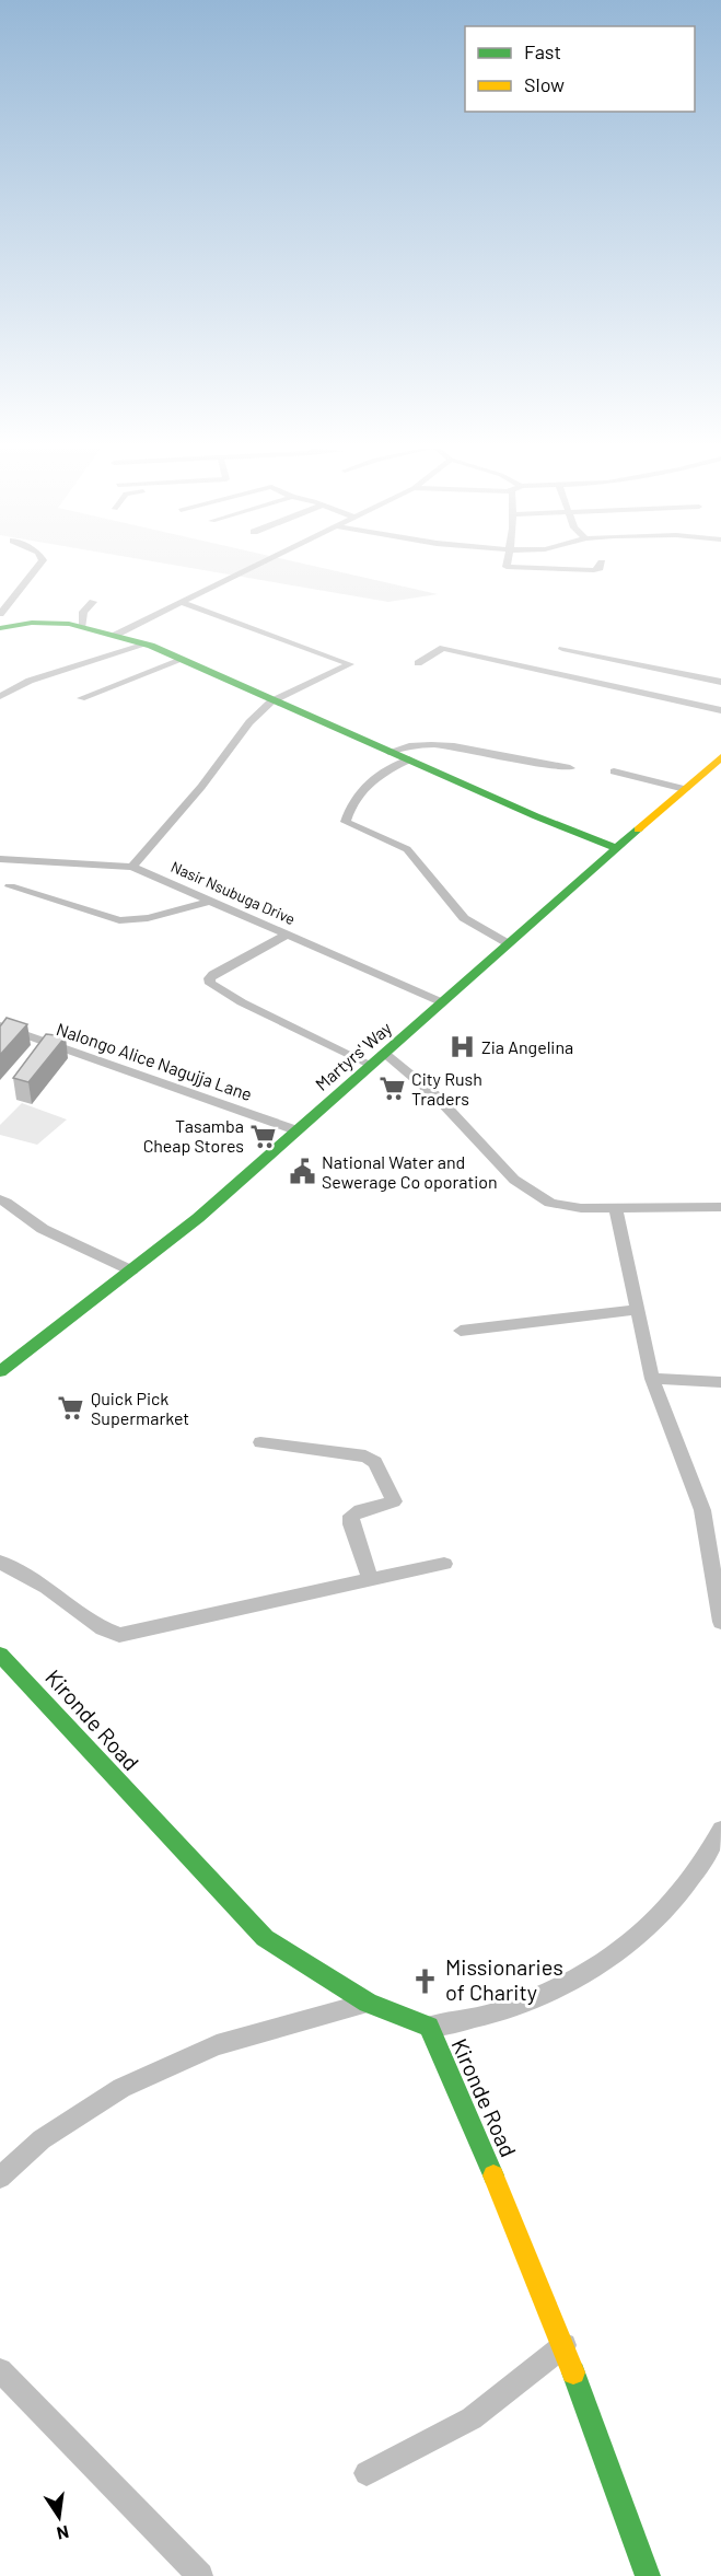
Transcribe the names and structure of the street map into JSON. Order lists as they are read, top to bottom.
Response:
{
  "streets": {
    "street": [
      "Nasir Nsubuga Drive",
      "Martyrs' Way",
      "Nalongo Alice Nagujja Lane",
      "Kironde Road"
    ]
  },
  "crossings": [
    ["Nasir Nsubuga Drive", "Martyrs' Way"],
    ["Martyrs' Way", "Nalongo Alice Nagujja Lane"]
  ],
  "places": {
    "hospital": ["Zia Angelina"],
    "supermarket": ["City Rush Traders", "Tasamba Cheap Stores", "Quick Pick Supermarket"],
    "public building": ["National Water and Sewerage Co oporation"],
    "church": ["Missionaries of Charity"]
  },
  "legend": ["Fast", "Slow"],
  "north": "bottom"
}
